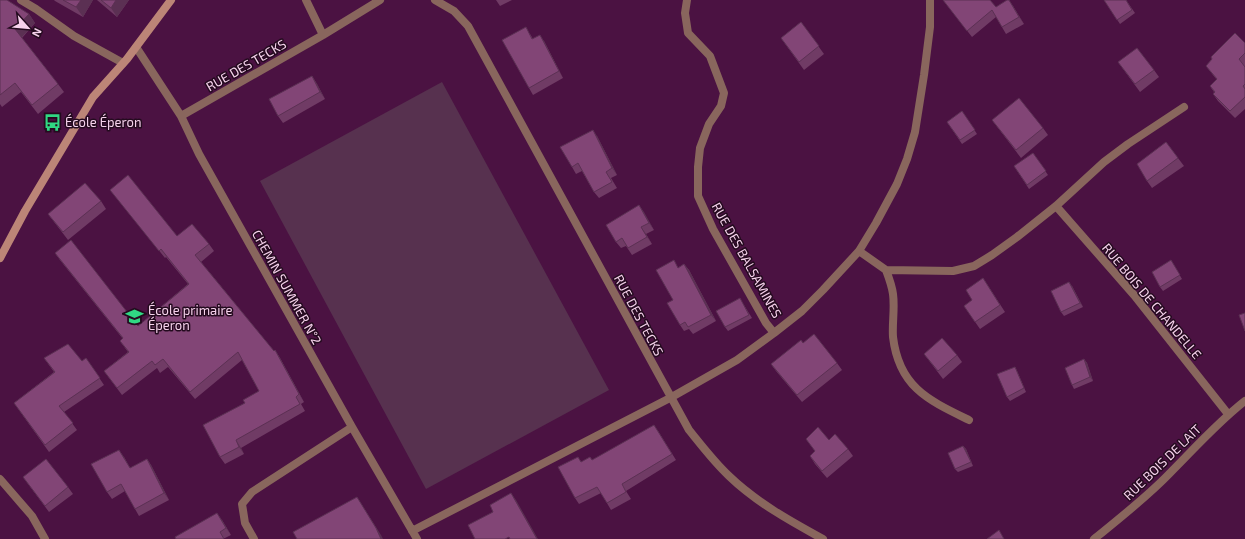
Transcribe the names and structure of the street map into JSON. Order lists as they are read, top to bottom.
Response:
{
  "streets": {
    "street": [
      "RUE DES TECKS",
      "RUE DES BALSAMINES",
      "CHEMIN SUMMER N°2",
      "RUE BOIS DE CHANDELLE",
      "RUE BOIS DE LAIT"
    ]
  },
  "crossings": [
    ["RUE DES TECKS", "CHEMIN SUMMER N°2"],
    ["RUE BOIS DE CHANDELLE", "RUE BOIS DE LAIT"]
  ],
  "places": {
    "bus stop": ["École Éperon"],
    "school or university": ["École primaire Éperon"]
  },
  "north": "bottom right"
}
